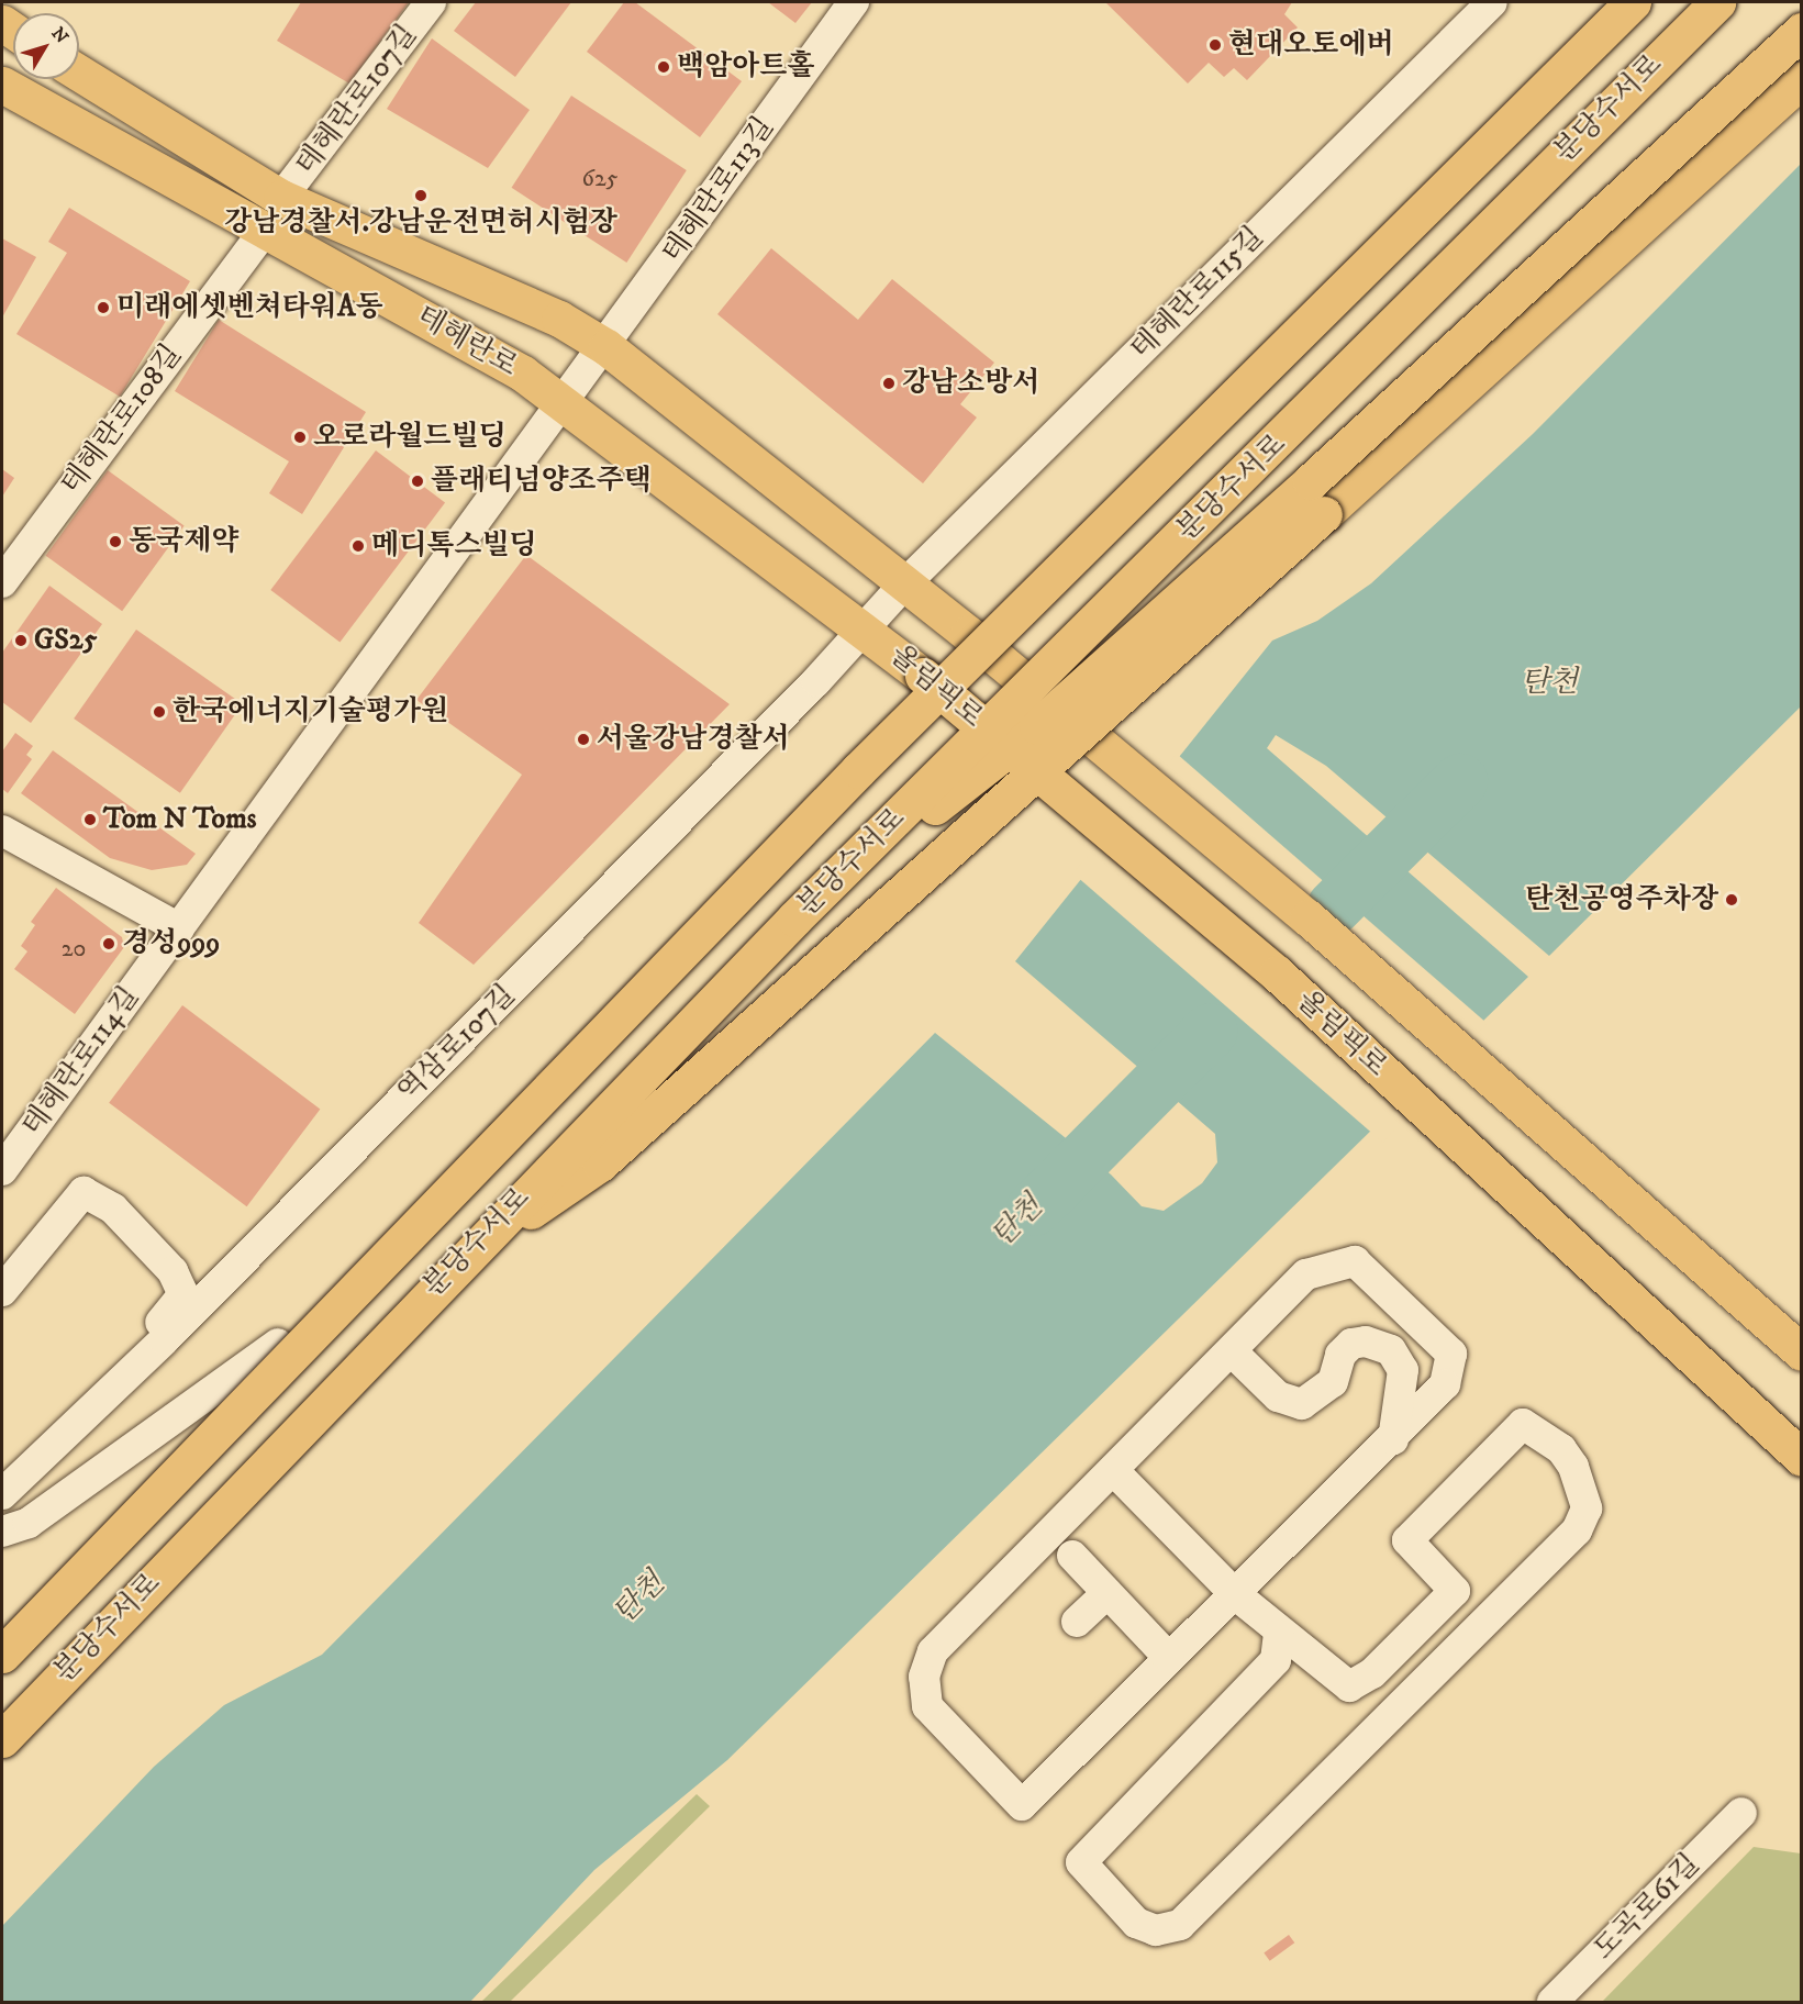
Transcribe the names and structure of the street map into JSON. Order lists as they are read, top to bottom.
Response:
{
  "streets": {
    "main road": ["분당수서로", "테헤란로", "올림픽로"],
    "street": [
      "테헤란로107길",
      "테헤란로113길",
      "테헤란로115길",
      "테헤란로108길",
      "역삼로107길",
      "테헤란로114길",
      "도곡로61길"
    ]
  },
  "crossings": [
    ["테헤란로107길", "테헤란로"],
    ["테헤란로107길", "테헤란로108길"],
    ["테헤란로113길", "테헤란로"],
    ["테헤란로113길", "테헤란로114길"],
    ["테헤란로115길", "테헤란로"],
    ["테헤란로115길", "올림픽로"],
    ["테헤란로115길", "역삼로107길"],
    ["테헤란로", "테헤란로108길"],
    ["테헤란로", "올림픽로"],
    ["테헤란로", "역삼로107길"],
    ["테헤란로", "테헤란로114길"],
    ["올림픽로", "역삼로107길"]
  ],
  "water": ["탄천"],
  "places": [
    "현대오토에버",
    "백암아트홀",
    "강남경찰서.강남운전면허시험장",
    "미래에셋벤쳐타워A동",
    "강남소방서",
    "오로라월드빌딩",
    "플래티넘양조주택",
    "동국제약",
    "메디톡스빌딩",
    "GS25",
    "한국에너지기술평가원",
    "서울강남경찰서",
    "Tom N Toms",
    "탄천공영주차장",
    "경성999"
  ],
  "house_numbers": ["625", "20"],
  "north": "top right"
}
